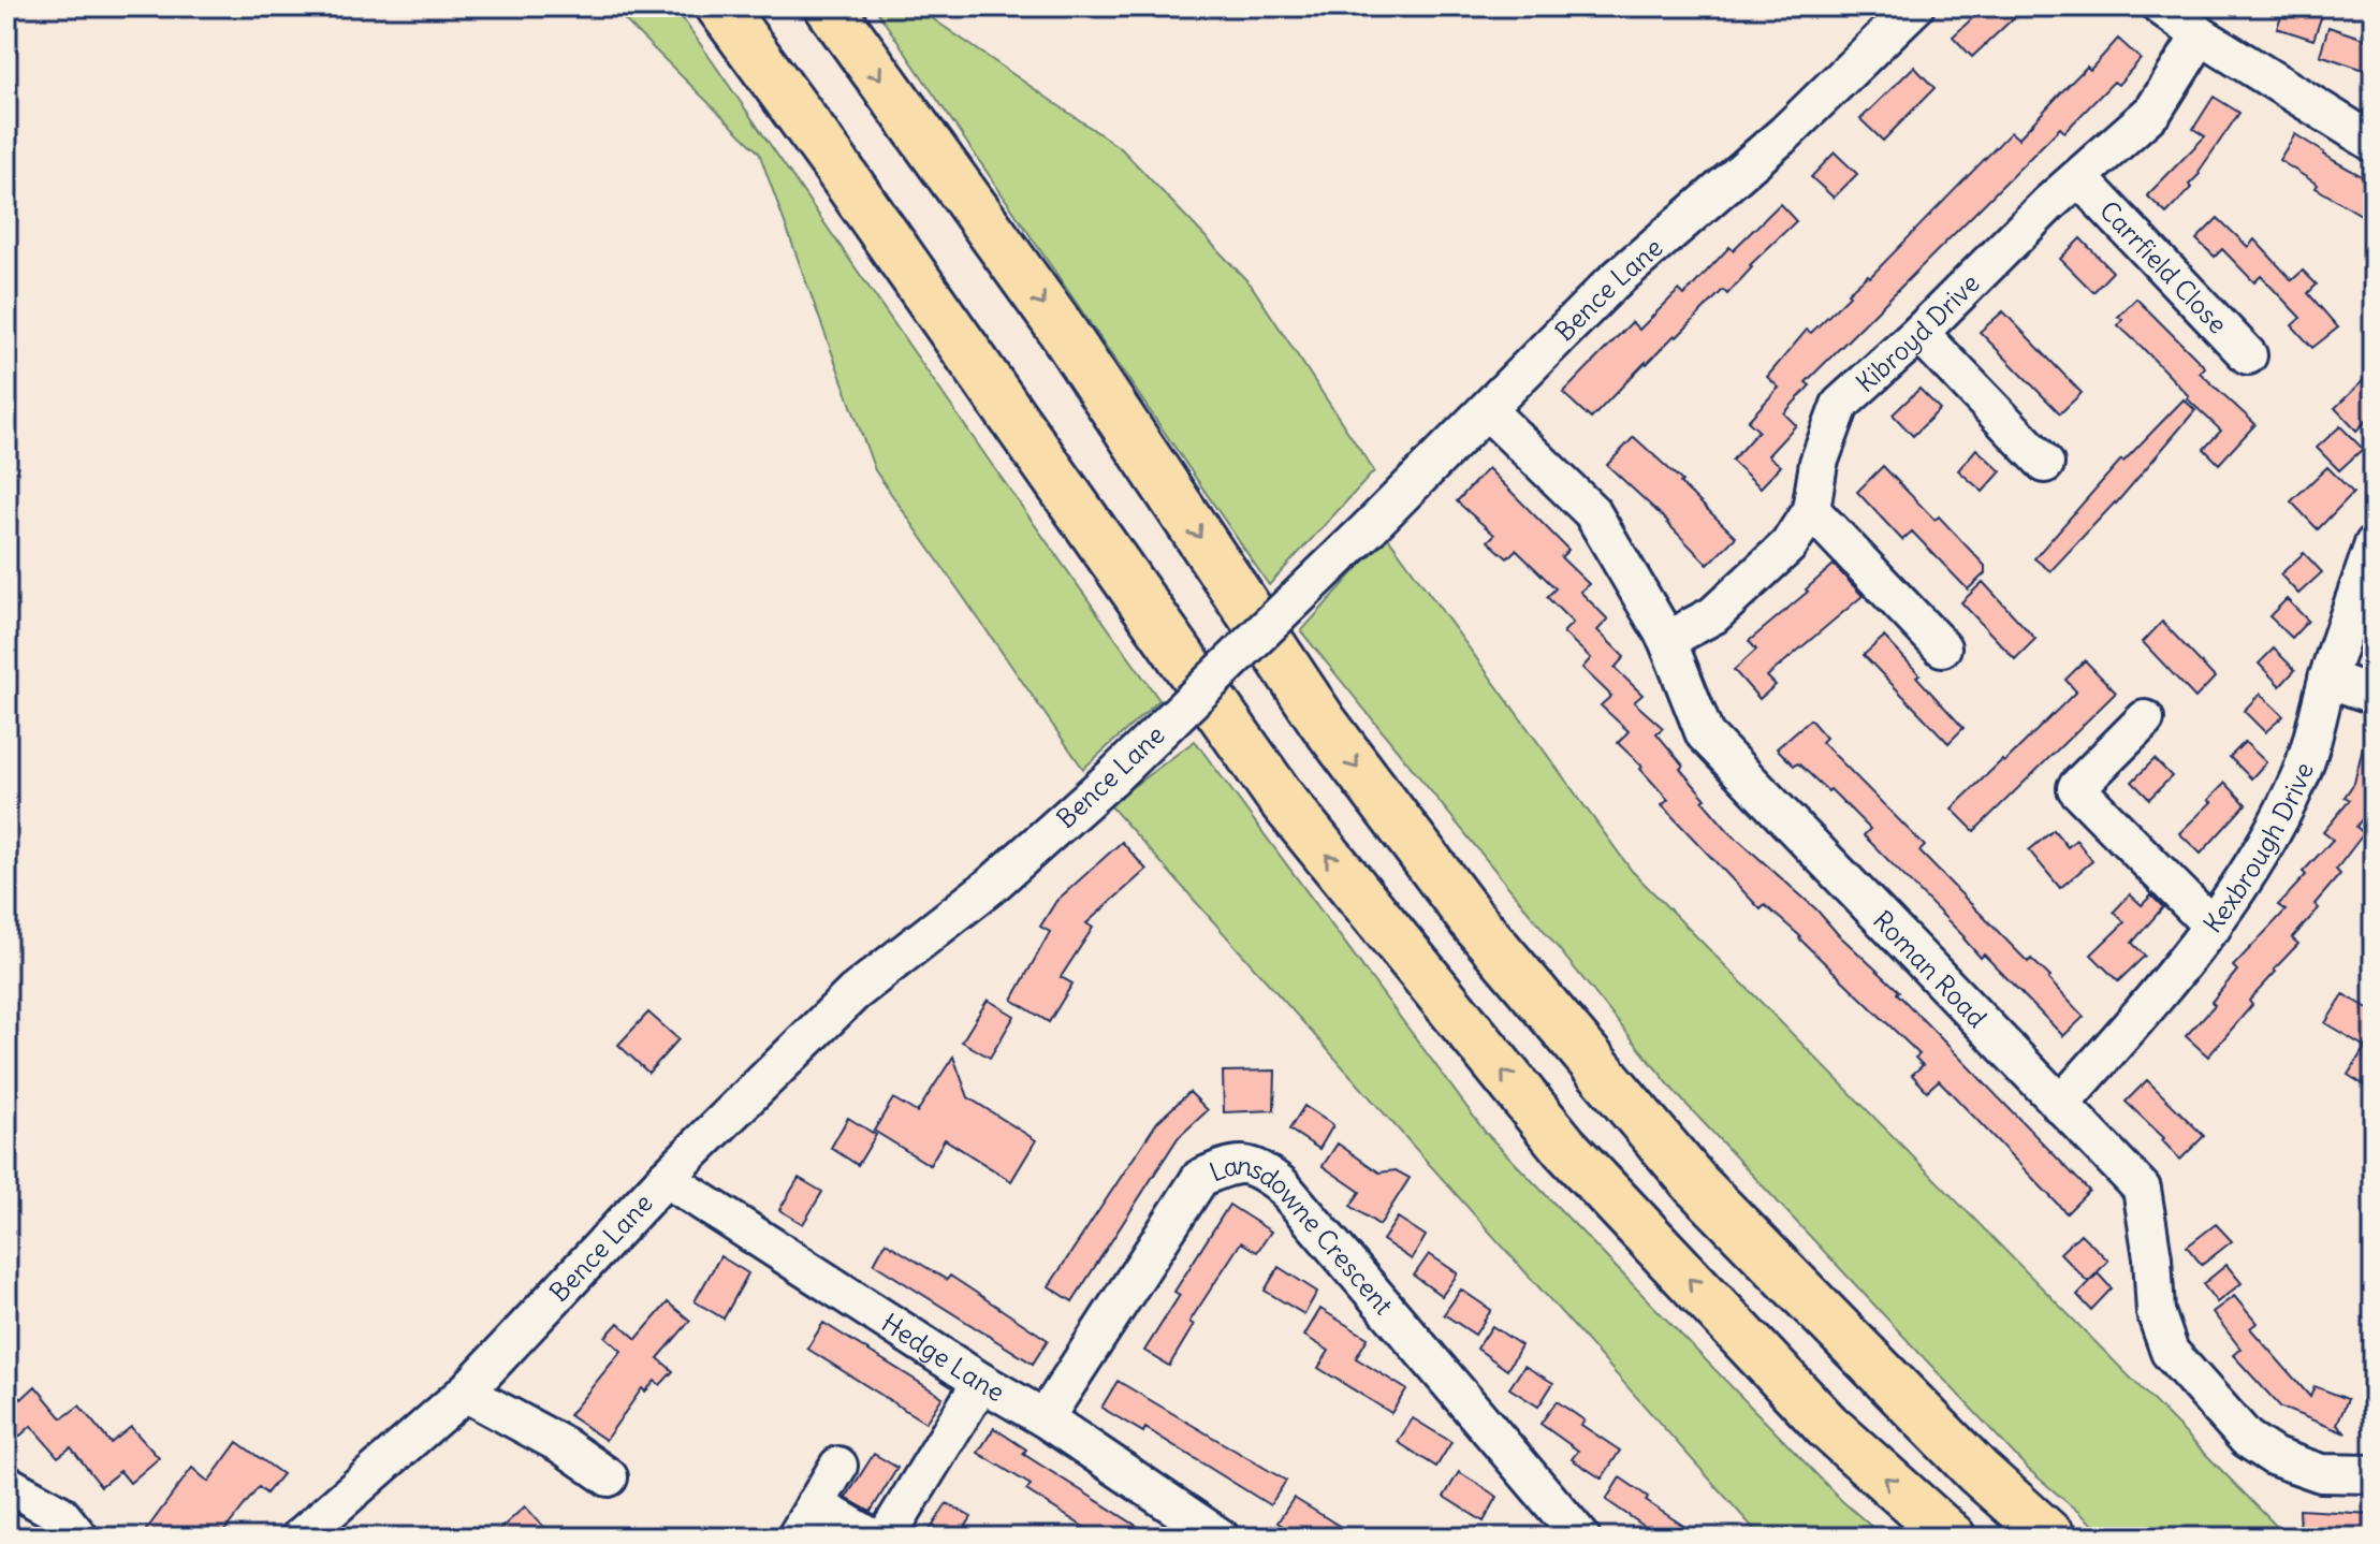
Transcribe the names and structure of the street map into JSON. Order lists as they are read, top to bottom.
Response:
{
  "streets": {
    "street": [
      "Carrfield Close",
      "Bence Lane",
      "Kibroyd Drive",
      "Kexbrough Drive",
      "Roman Road",
      "Lansdowne Crescent",
      "Hedge Lane"
    ]
  },
  "crossings": [
    ["Carrfield Close", "Kibroyd Drive"],
    ["Bence Lane", "Roman Road"],
    ["Bence Lane", "Hedge Lane"],
    ["Kibroyd Drive", "Roman Road"],
    ["Kexbrough Drive", "Roman Road"],
    ["Lansdowne Crescent", "Hedge Lane"]
  ]
}
